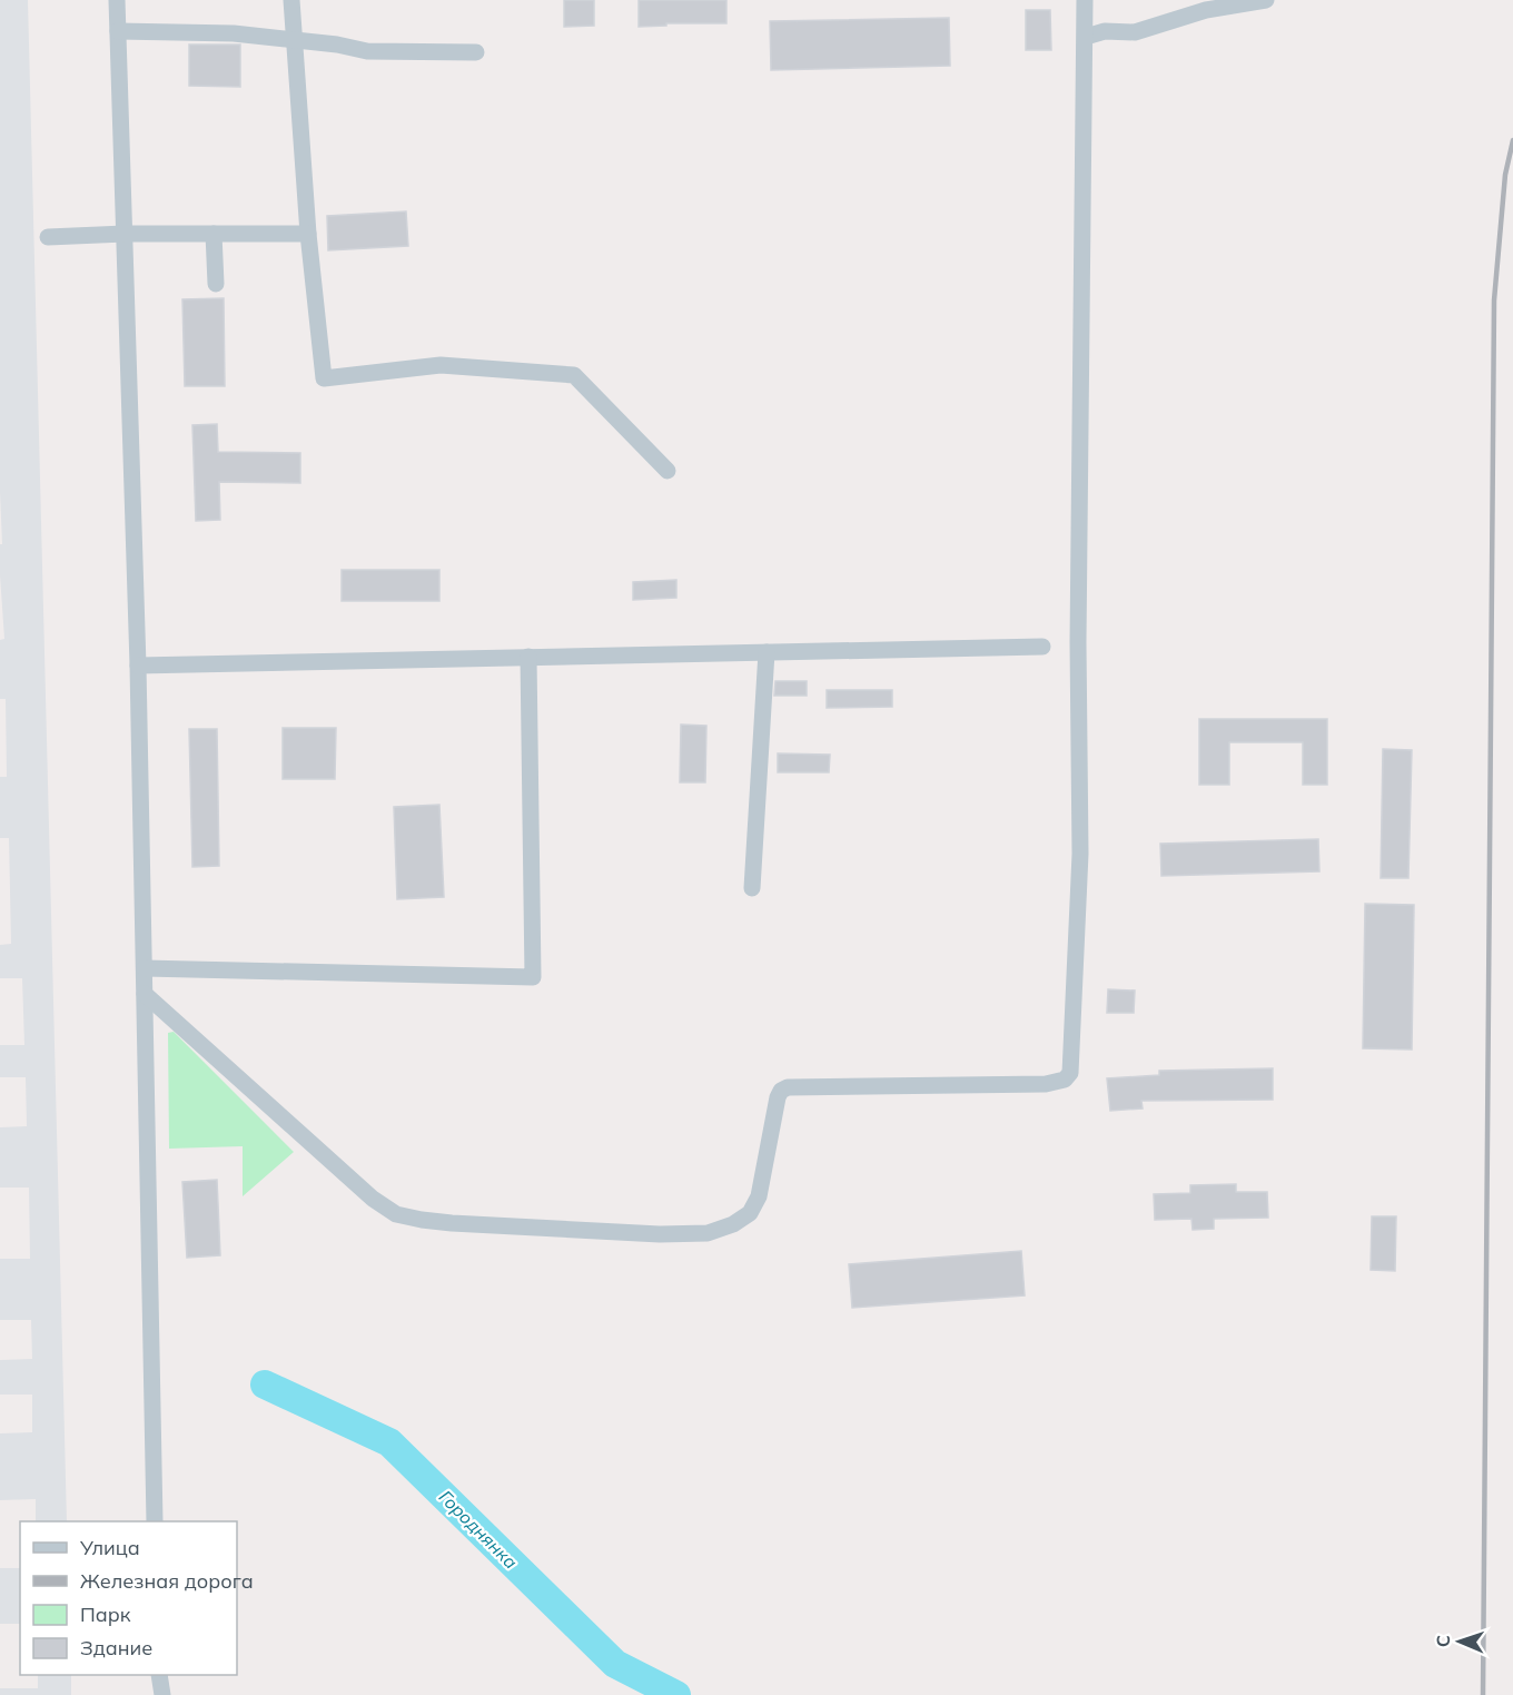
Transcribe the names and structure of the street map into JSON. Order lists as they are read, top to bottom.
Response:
{
  "water": ["Городнянка"],
  "legend": [
    "Улица",
    "Железная дорога",
    "Парк",
    "Здание"
  ],
  "north": "left"
}
